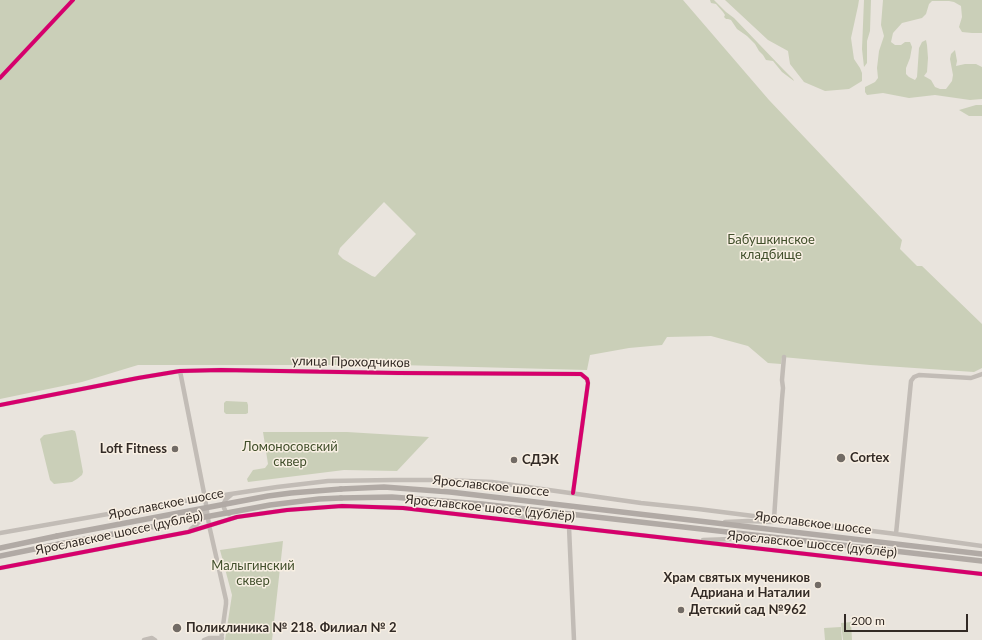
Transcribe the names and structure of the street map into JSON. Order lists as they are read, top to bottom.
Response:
{
  "streets": {
    "main road": ["Ярославское шоссе"],
    "street": ["улица Проходчиков", "Ярославское шоссе (дублёр)"]
  },
  "crossings": [
    ["улица Проходчиков", "Ярославское шоссе (дублёр)"]
  ],
  "parks": ["Бабушкинское кладбище", "Ломоносовский сквер", "Малыгинский сквер"],
  "places": [
    "Loft Fitness",
    "Cortex",
    "СДЭК",
    "Храм святых мучеников Адриана и Наталии",
    "Детский сад №962",
    "Поликлиника № 218. Филиал № 2"
  ],
  "scale_bar": "200 m"
}
